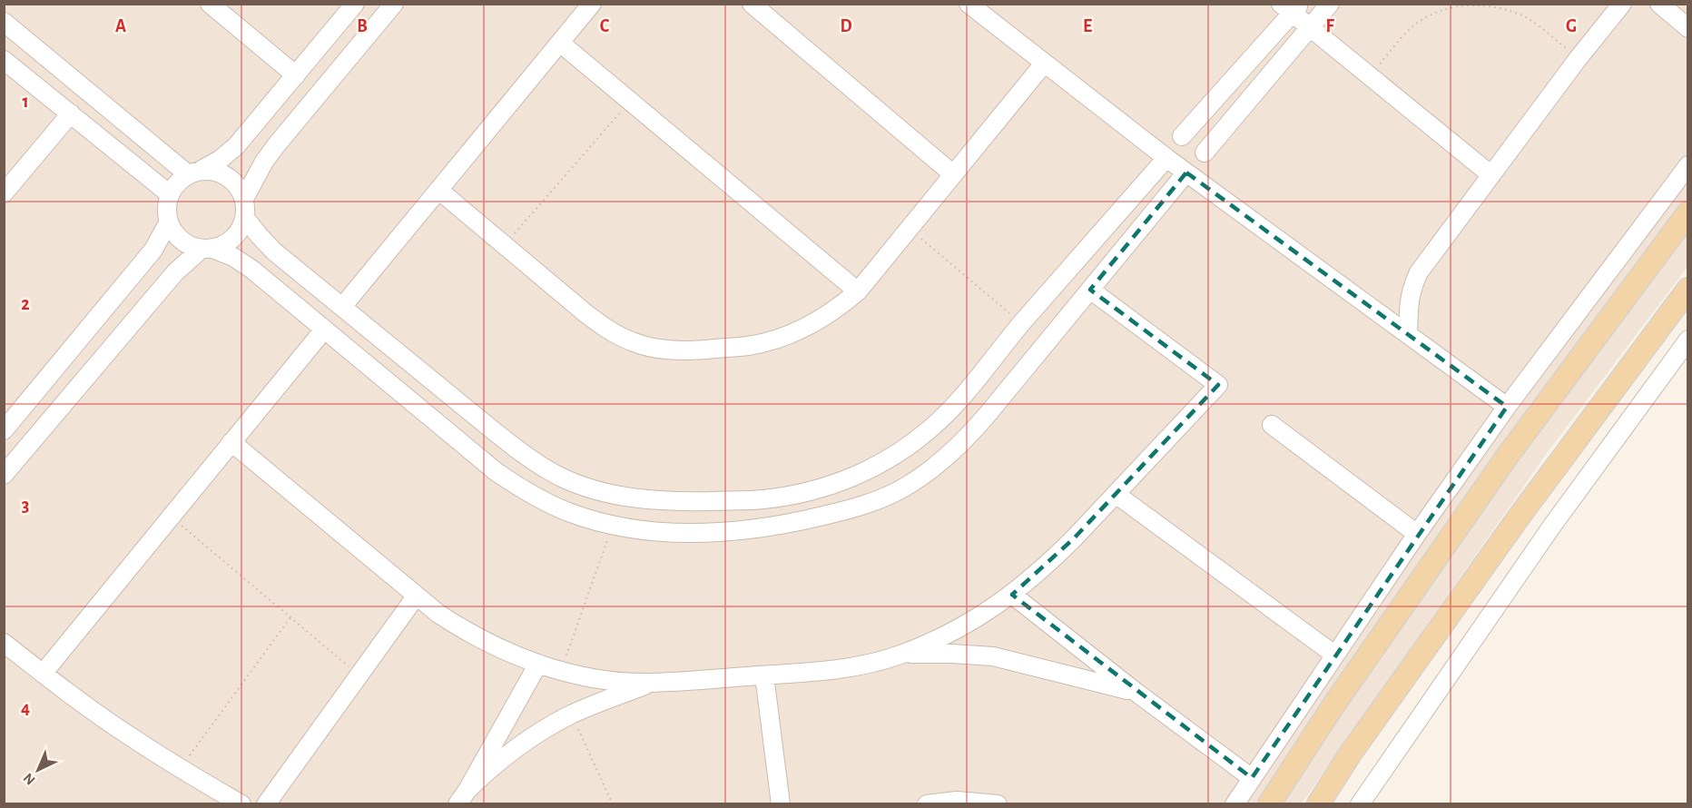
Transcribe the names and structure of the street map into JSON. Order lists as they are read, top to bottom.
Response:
{
  "north": "bottom left",
  "grid": {
    "columns": [
      "A",
      "B",
      "C",
      "D",
      "E",
      "F",
      "G"
    ],
    "rows": [
      "1",
      "2",
      "3",
      "4"
    ]
  }
}
